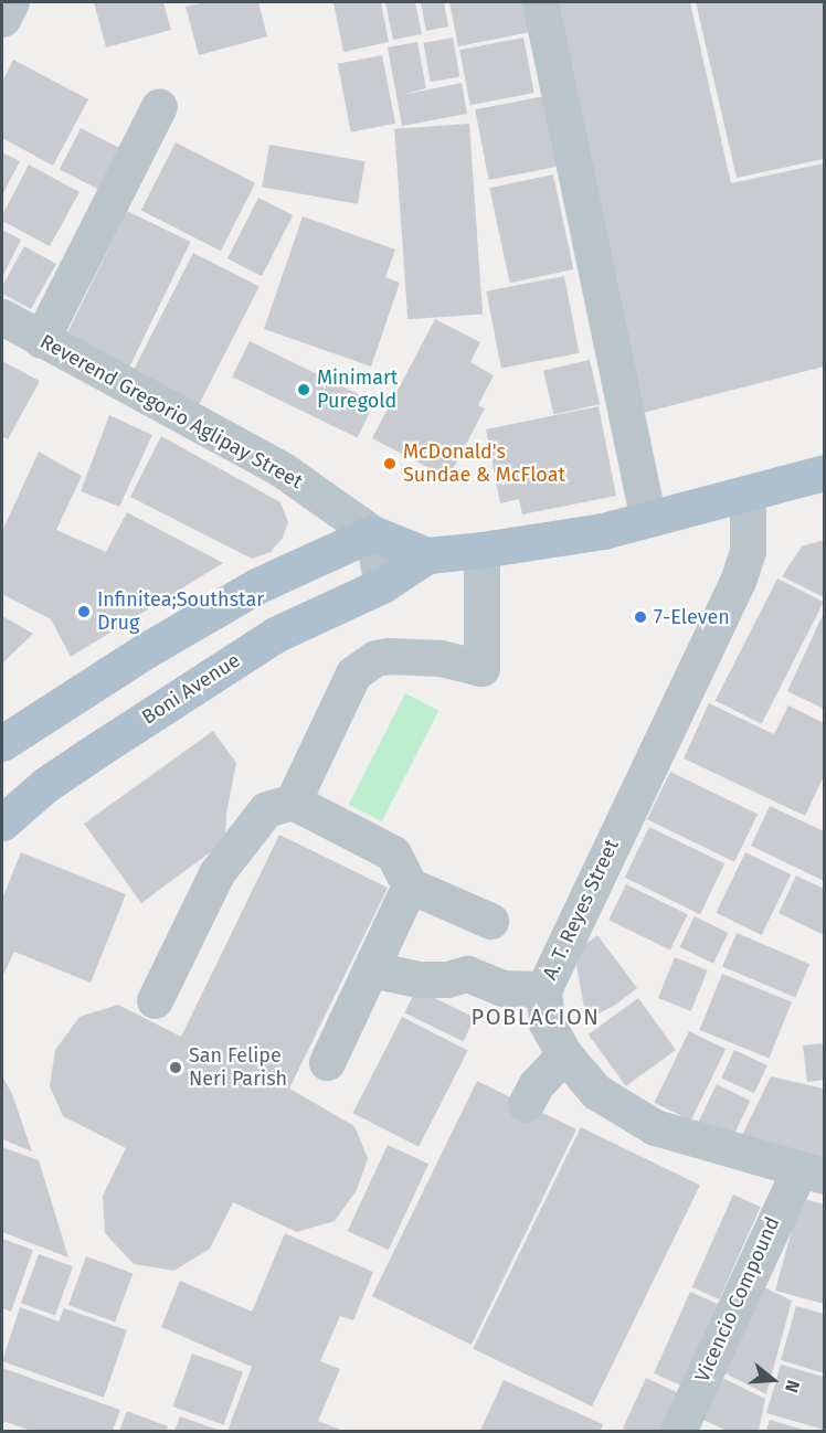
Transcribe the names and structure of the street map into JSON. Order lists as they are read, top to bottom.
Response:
{
  "streets": {
    "main road": ["Reverend Gregorio Aglipay Street", "Boni Avenue"],
    "street": ["A. T. Reyes Street", "Vicencio Compound"]
  },
  "crossings": [
    ["Reverend Gregorio Aglipay Street", "Boni Avenue"],
    ["Reverend Gregorio Aglipay Street", "A. T. Reyes Street"],
    ["A. T. Reyes Street", "Vicencio Compound"]
  ],
  "districts": ["POBLACION"],
  "places": [
    "Minimart Puregold",
    "McDonald's Sundae & McFloat",
    "Infinitea;Southstar Drug",
    "7-Eleven",
    "San Felipe Neri Parish"
  ],
  "north": "right"
}
